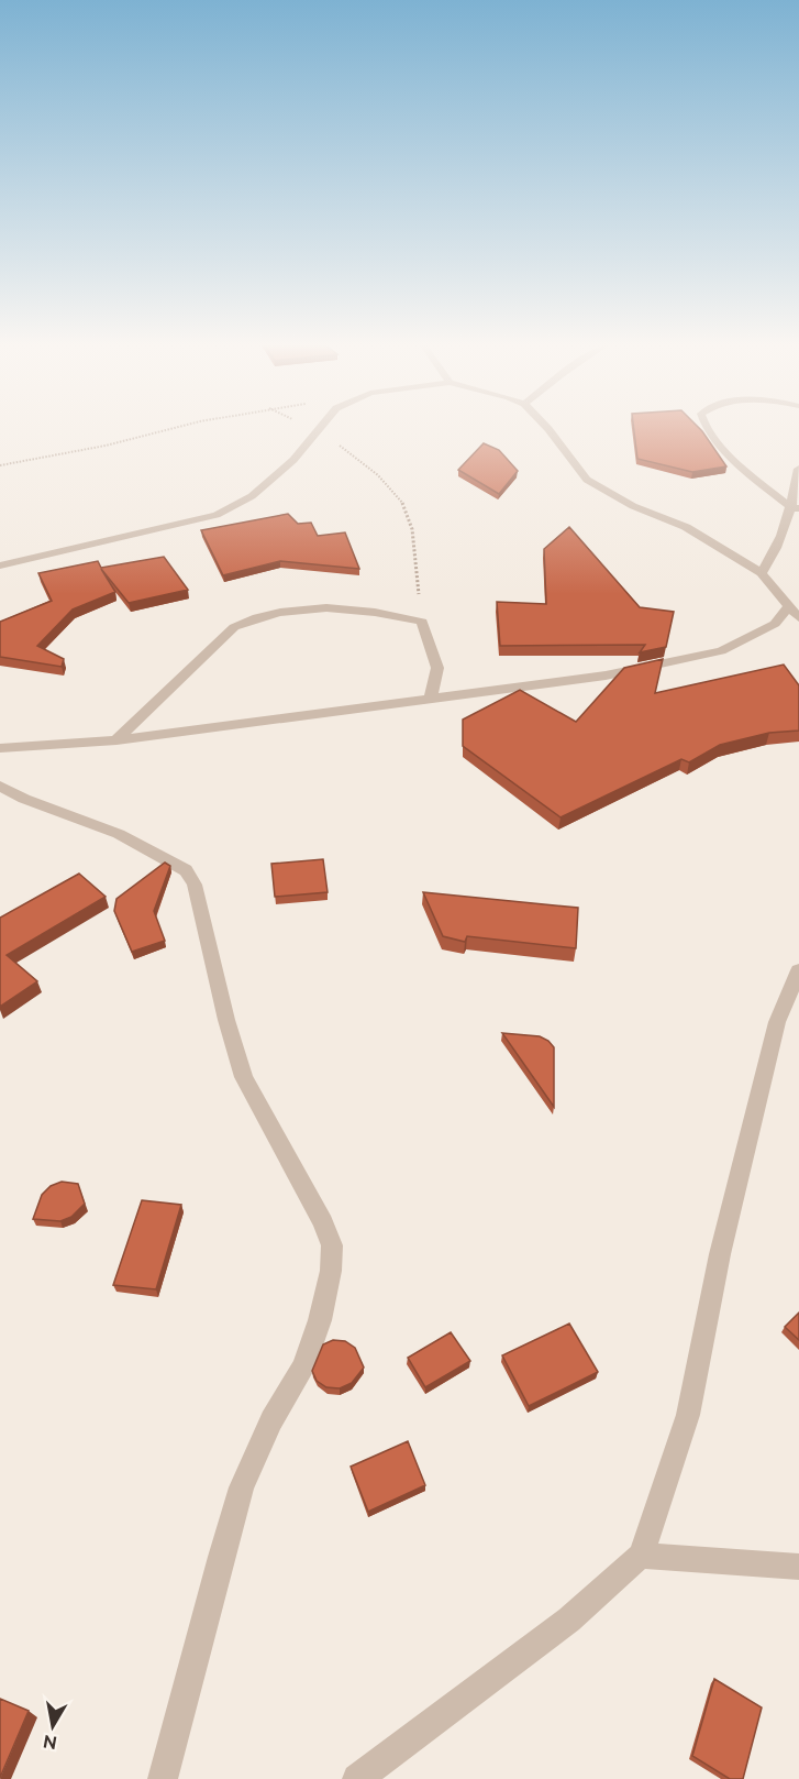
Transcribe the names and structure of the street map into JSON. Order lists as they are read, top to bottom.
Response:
{
  "north": "bottom"
}
